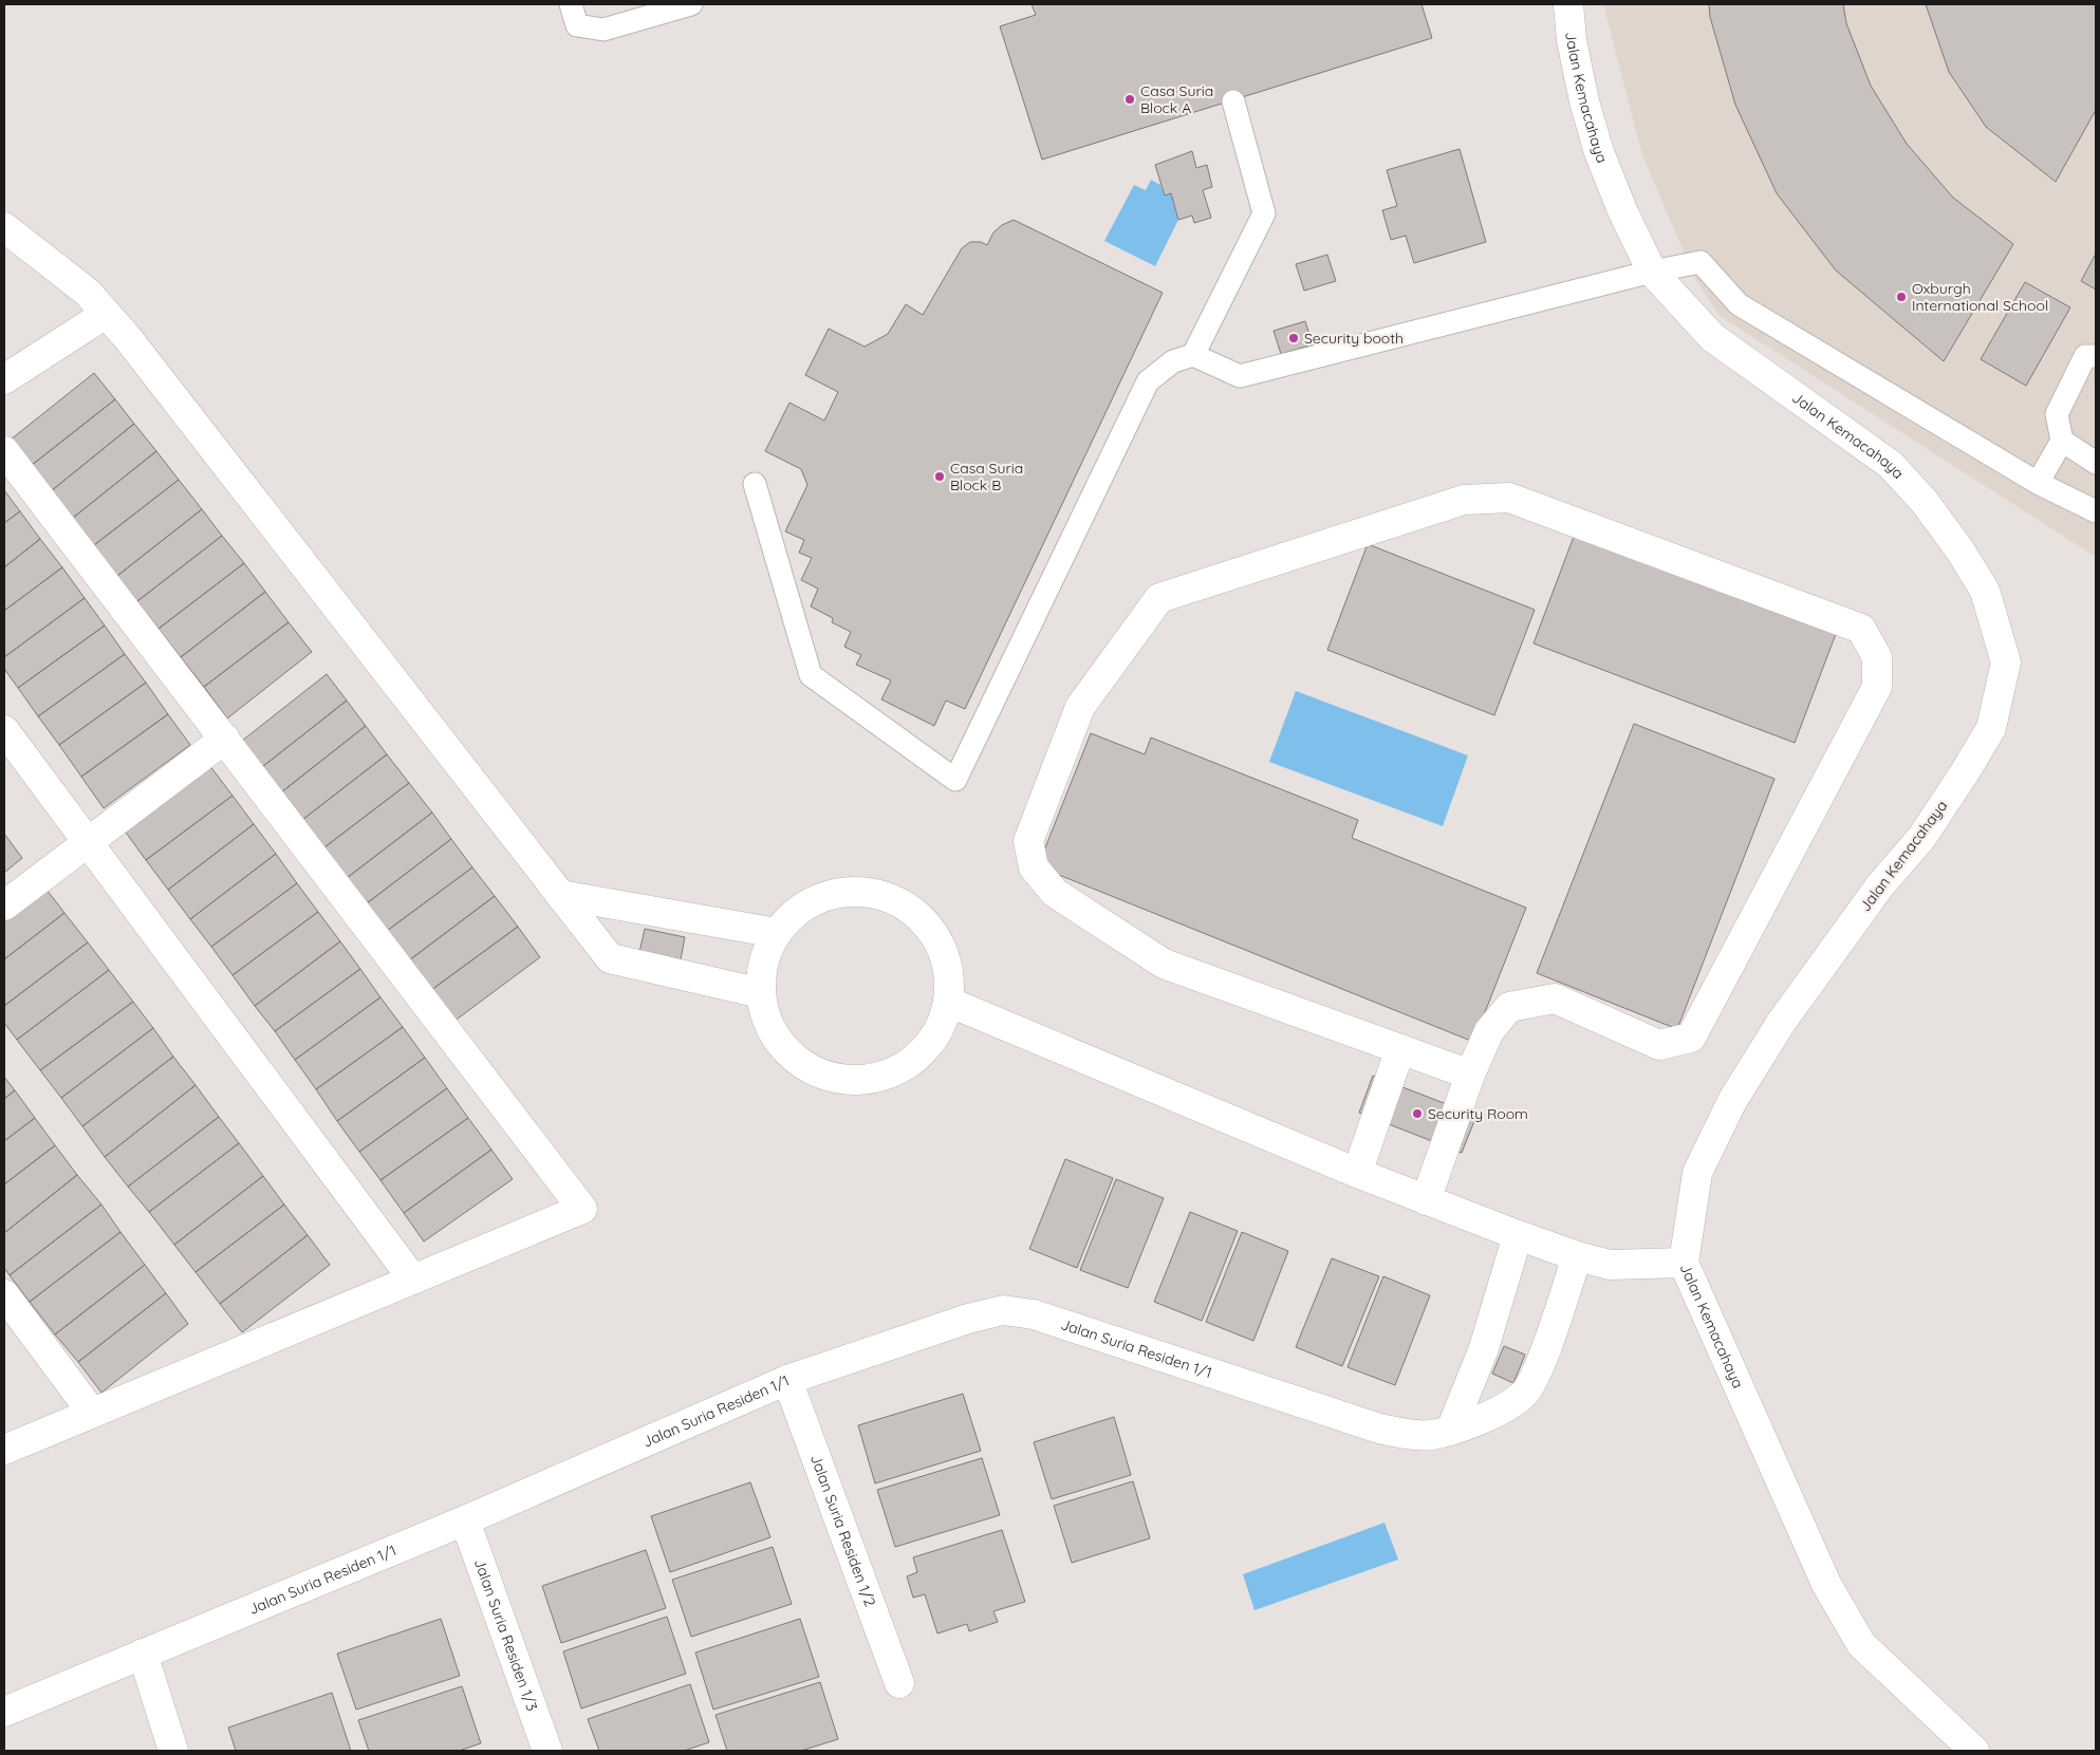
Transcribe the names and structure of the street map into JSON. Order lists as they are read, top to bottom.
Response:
{
  "streets": {
    "street": [
      "Jalan Kemacahaya",
      "Jalan Suria Residen 1/1",
      "Jalan Suria Residen 1/2",
      "Jalan Suria Residen 1/3"
    ]
  },
  "crossings": [
    ["Jalan Suria Residen 1/1", "Jalan Suria Residen 1/2"],
    ["Jalan Suria Residen 1/1", "Jalan Suria Residen 1/3"]
  ],
  "places": [
    "Casa Suria Block A",
    "Oxburgh International School",
    "Security booth",
    "Casa Suria Block B",
    "Security Room"
  ]
}
